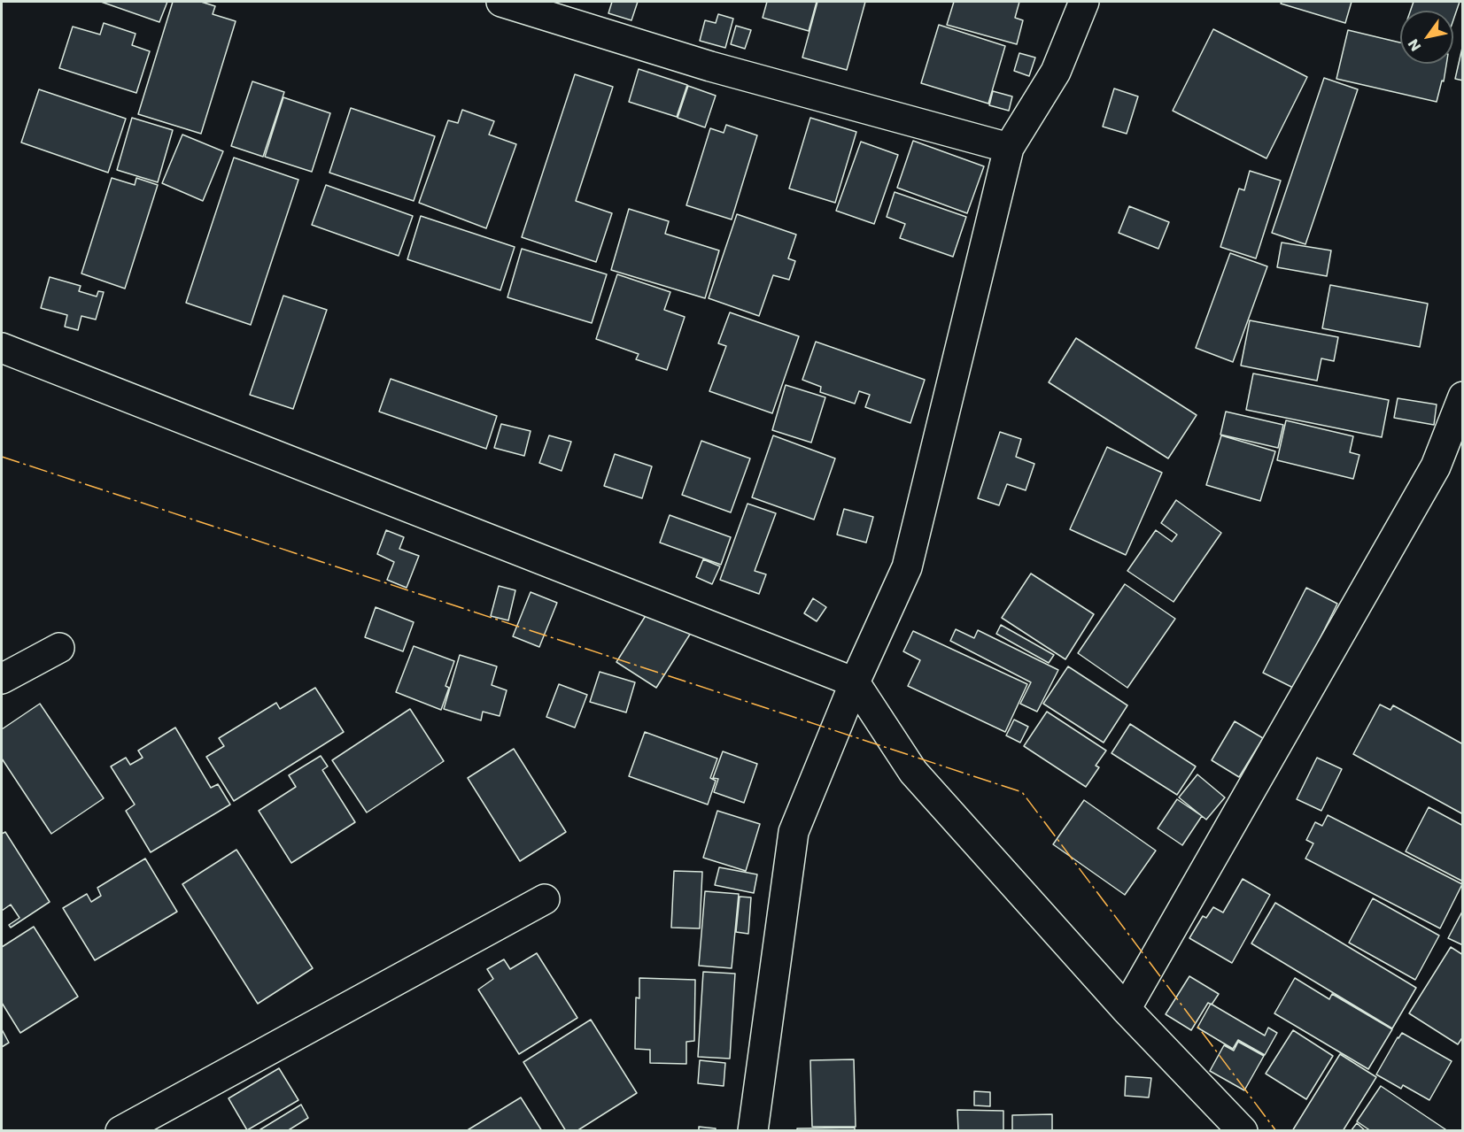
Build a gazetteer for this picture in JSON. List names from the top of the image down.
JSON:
{
  "north": "bottom left"
}
